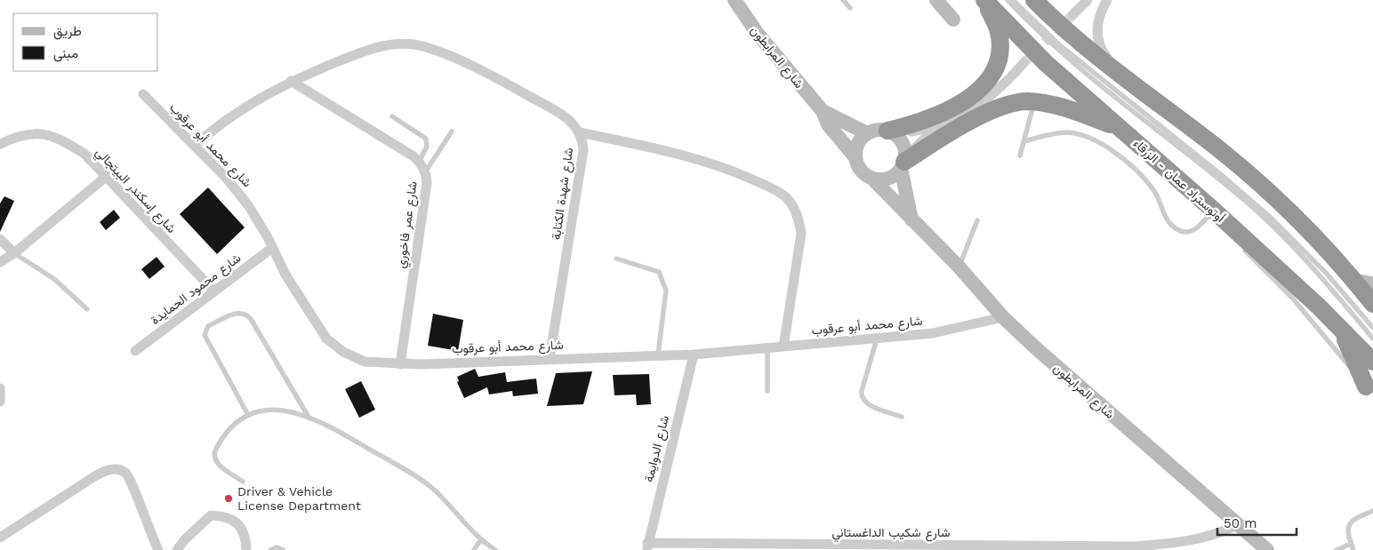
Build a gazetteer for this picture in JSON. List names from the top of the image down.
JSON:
{
  "streets": {
    "highway": ["أوتوستراد عمان - الزرقاء"],
    "street": [
      "شارع المرابطون",
      "شارع محمد أبو عرقوب",
      "شارع إسكندر البيتجالي",
      "شارع شهدة الكتابة",
      "شارع عمر فاخوري",
      "شارع محمود الحمايدة",
      "شارع الدوايمة",
      "شارع شكيب الداغستاني"
    ]
  },
  "crossings": [
    ["شارع المرابطون", "شارع محمد أبو عرقوب"],
    ["شارع المرابطون", "شارع شكيب الداغستاني"],
    ["شارع محمد أبو عرقوب", "شارع شهدة الكتابة"],
    ["شارع محمد أبو عرقوب", "شارع عمر فاخوري"],
    ["شارع محمد أبو عرقوب", "شارع محمود الحمايدة"],
    ["شارع محمد أبو عرقوب", "شارع الدوايمة"],
    ["شارع إسكندر البيتجالي", "شارع محمود الحمايدة"],
    ["شارع شهدة الكتابة", "شارع عمر فاخوري"],
    ["شارع الدوايمة", "شارع شكيب الداغستاني"]
  ],
  "places": ["Driver & Vehicle License Department"],
  "legend": ["طريق", "مبنى"],
  "scale_bar": "50 m"
}
